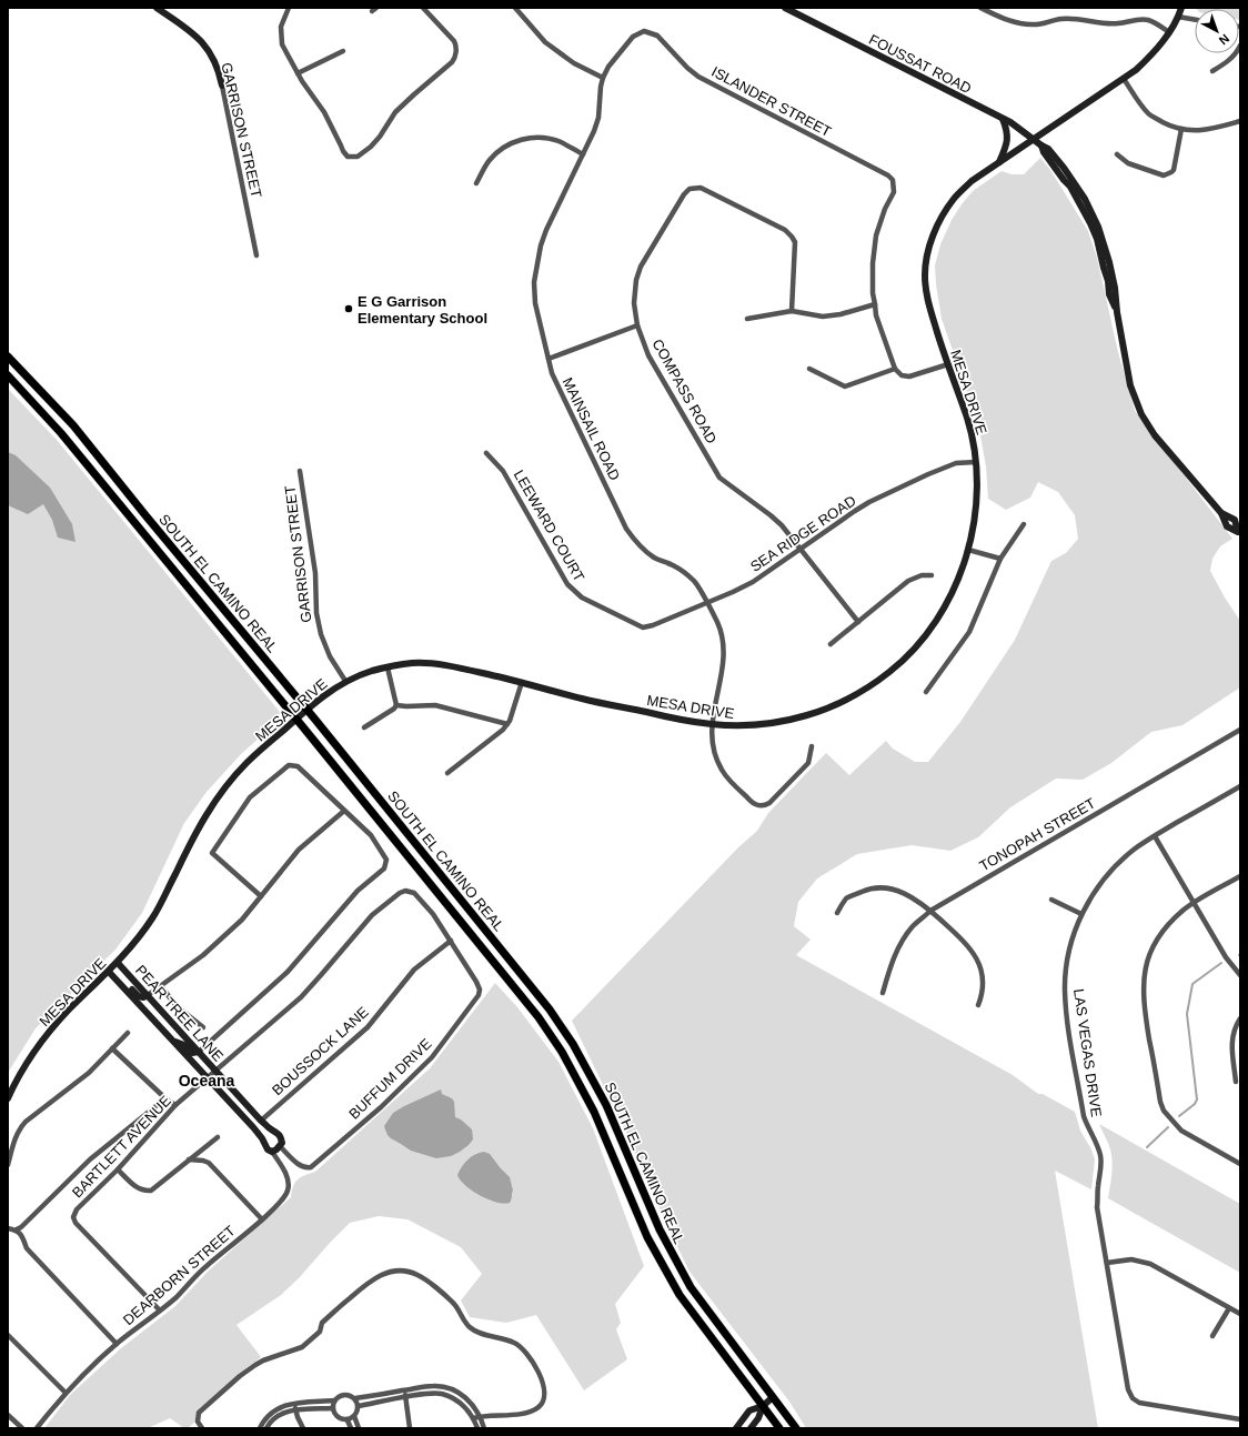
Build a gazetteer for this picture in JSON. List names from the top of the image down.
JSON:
{
  "streets": {
    "main road": [
      "FOUSSAT ROAD",
      "GARRISON STREET",
      "MESA DRIVE",
      "SOUTH EL CAMINO REAL",
      "PEAR TREE LANE"
    ],
    "street": [
      "ISLANDER STREET",
      "COMPASS ROAD",
      "MAINSAIL ROAD",
      "LEEWARD COURT",
      "SEA RIDGE ROAD",
      "TONOPAH STREET",
      "BOUSSOCK LANE",
      "LAS VEGAS DRIVE",
      "BUFFUM DRIVE",
      "BARTLETT AVENUE",
      "DEARBORN STREET"
    ]
  },
  "crossings": [
    ["FOUSSAT ROAD", "MESA DRIVE"],
    ["ISLANDER STREET", "MAINSAIL ROAD"],
    ["GARRISON STREET", "MESA DRIVE"],
    ["COMPASS ROAD", "SEA RIDGE ROAD"],
    ["MESA DRIVE", "MAINSAIL ROAD"],
    ["MESA DRIVE", "SEA RIDGE ROAD"],
    ["MESA DRIVE", "SOUTH EL CAMINO REAL"],
    ["MESA DRIVE", "PEAR TREE LANE"],
    ["MAINSAIL ROAD", "SEA RIDGE ROAD"],
    ["LEEWARD COURT", "SEA RIDGE ROAD"],
    ["PEAR TREE LANE", "BOUSSOCK LANE"],
    ["PEAR TREE LANE", "BUFFUM DRIVE"],
    ["PEAR TREE LANE", "BARTLETT AVENUE"],
    ["PEAR TREE LANE", "DEARBORN STREET"],
    ["BOUSSOCK LANE", "BUFFUM DRIVE"],
    ["BOUSSOCK LANE", "BARTLETT AVENUE"],
    ["BUFFUM DRIVE", "BARTLETT AVENUE"],
    ["BARTLETT AVENUE", "DEARBORN STREET"]
  ],
  "districts": ["Oceana"],
  "places": ["E G Garrison Elementary School"],
  "north": "bottom right"
}
